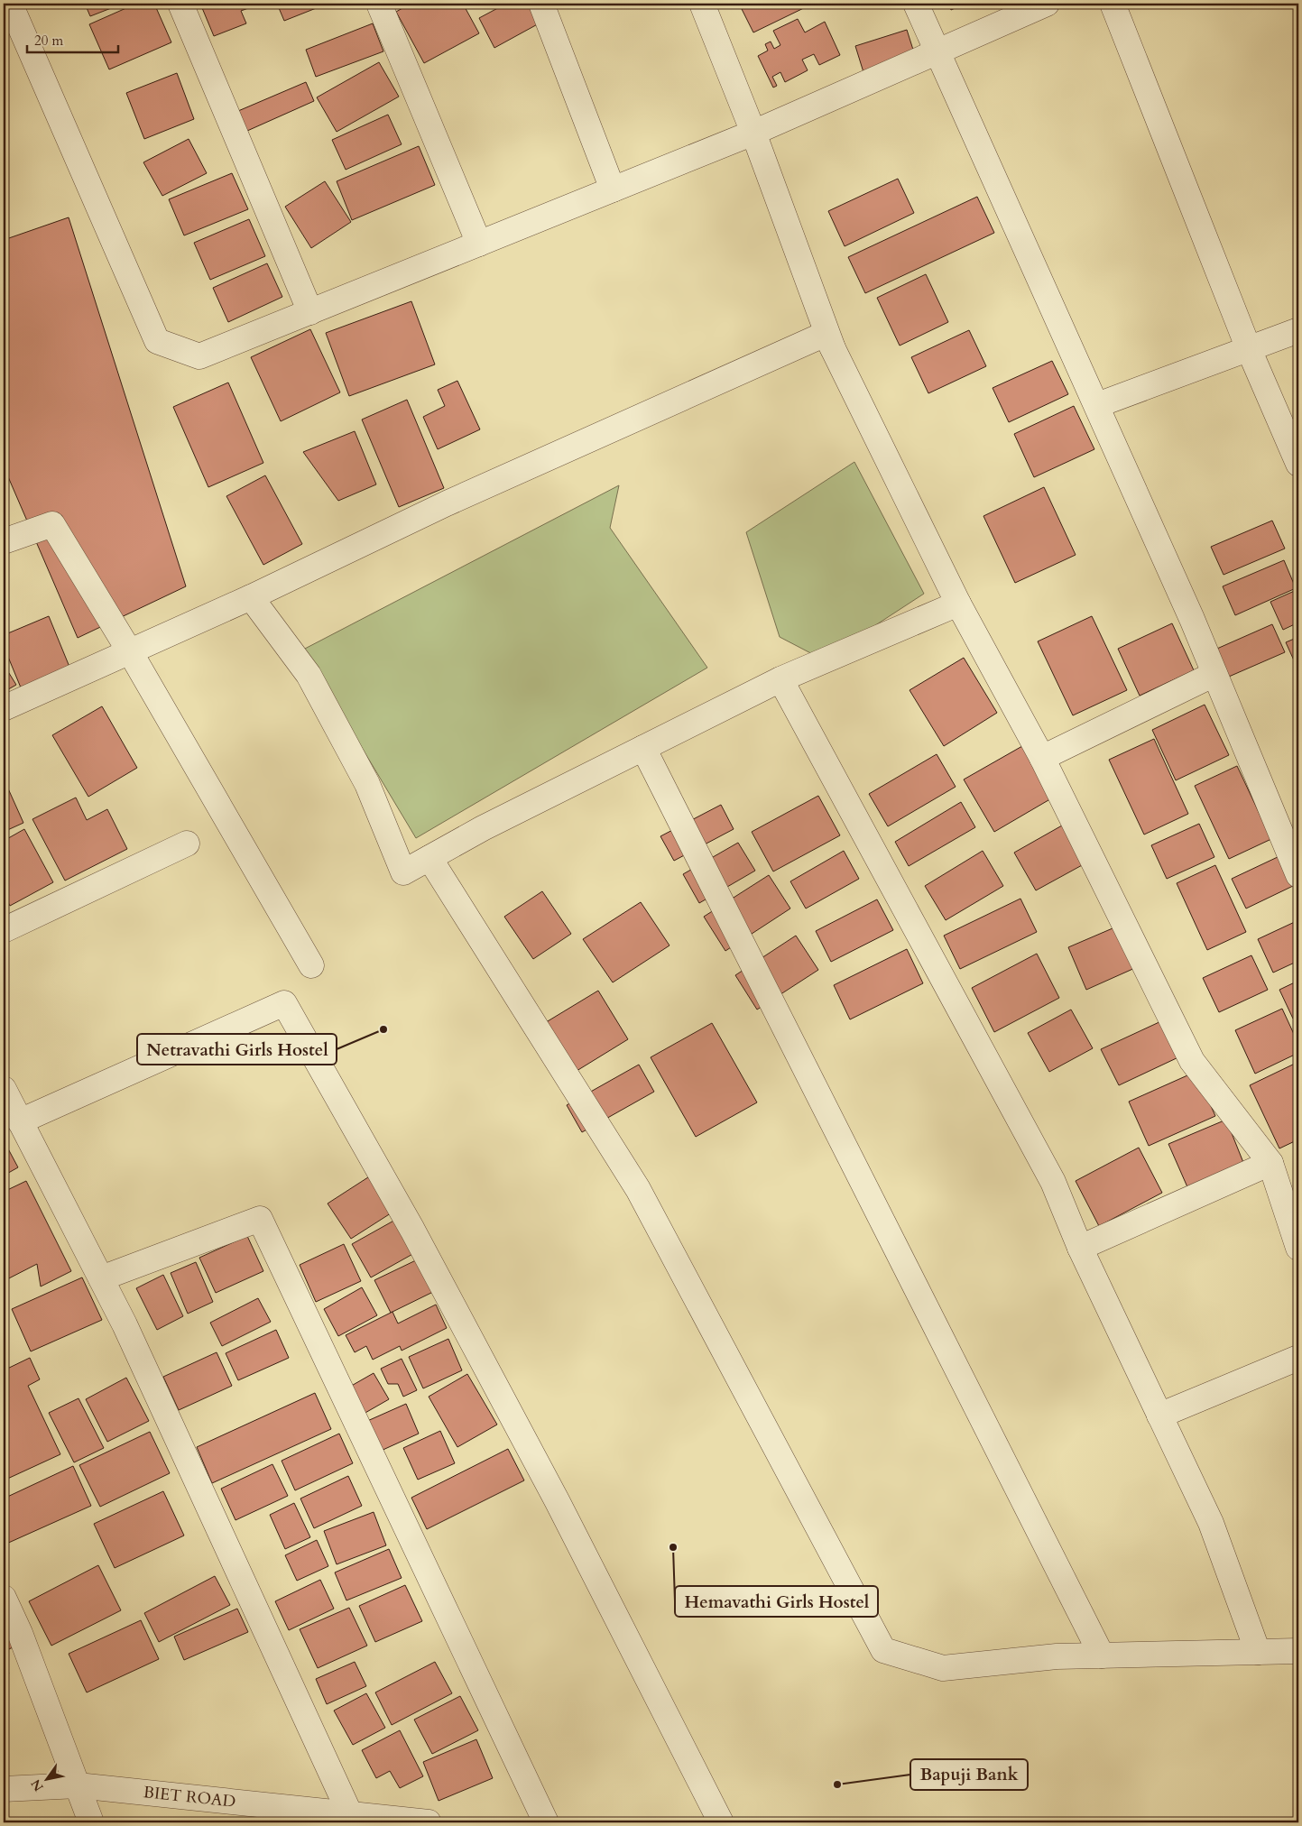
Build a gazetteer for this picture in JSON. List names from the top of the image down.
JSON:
{
  "streets": {
    "street": ["BIET ROAD"]
  },
  "places": ["Netravathi Girls Hostel", "Hemavathi Girls Hostel", "Bapuji Bank"],
  "scale_bar": "20 m",
  "north": "bottom left"
}
